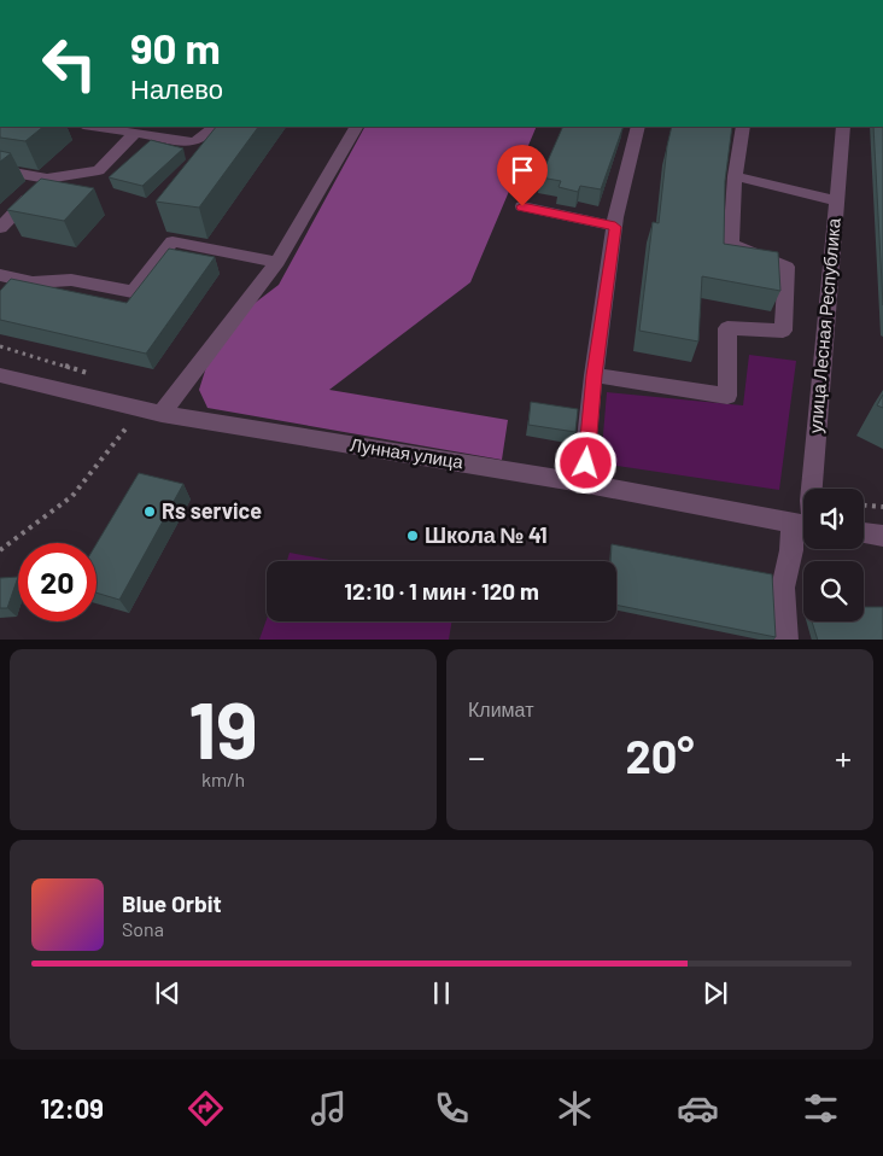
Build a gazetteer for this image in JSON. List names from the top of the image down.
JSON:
{
  "streets": {
    "street": ["улица Лесная Республика", "Лунная улица"]
  },
  "places": ["Rs service", "Школа № 41"],
  "page": {
    "turn": ["90 m", "Налево"],
    "limit": "20",
    "trip": "12:10 · 1 мин · 120 m",
    "tile": [
      ["19", "km/h"],
      "Климат"
    ],
    "heat": ["−", "20°", "+"],
    "song": ["Blue Orbit", "Sona"],
    "tabs": "12:09"
  }
}
